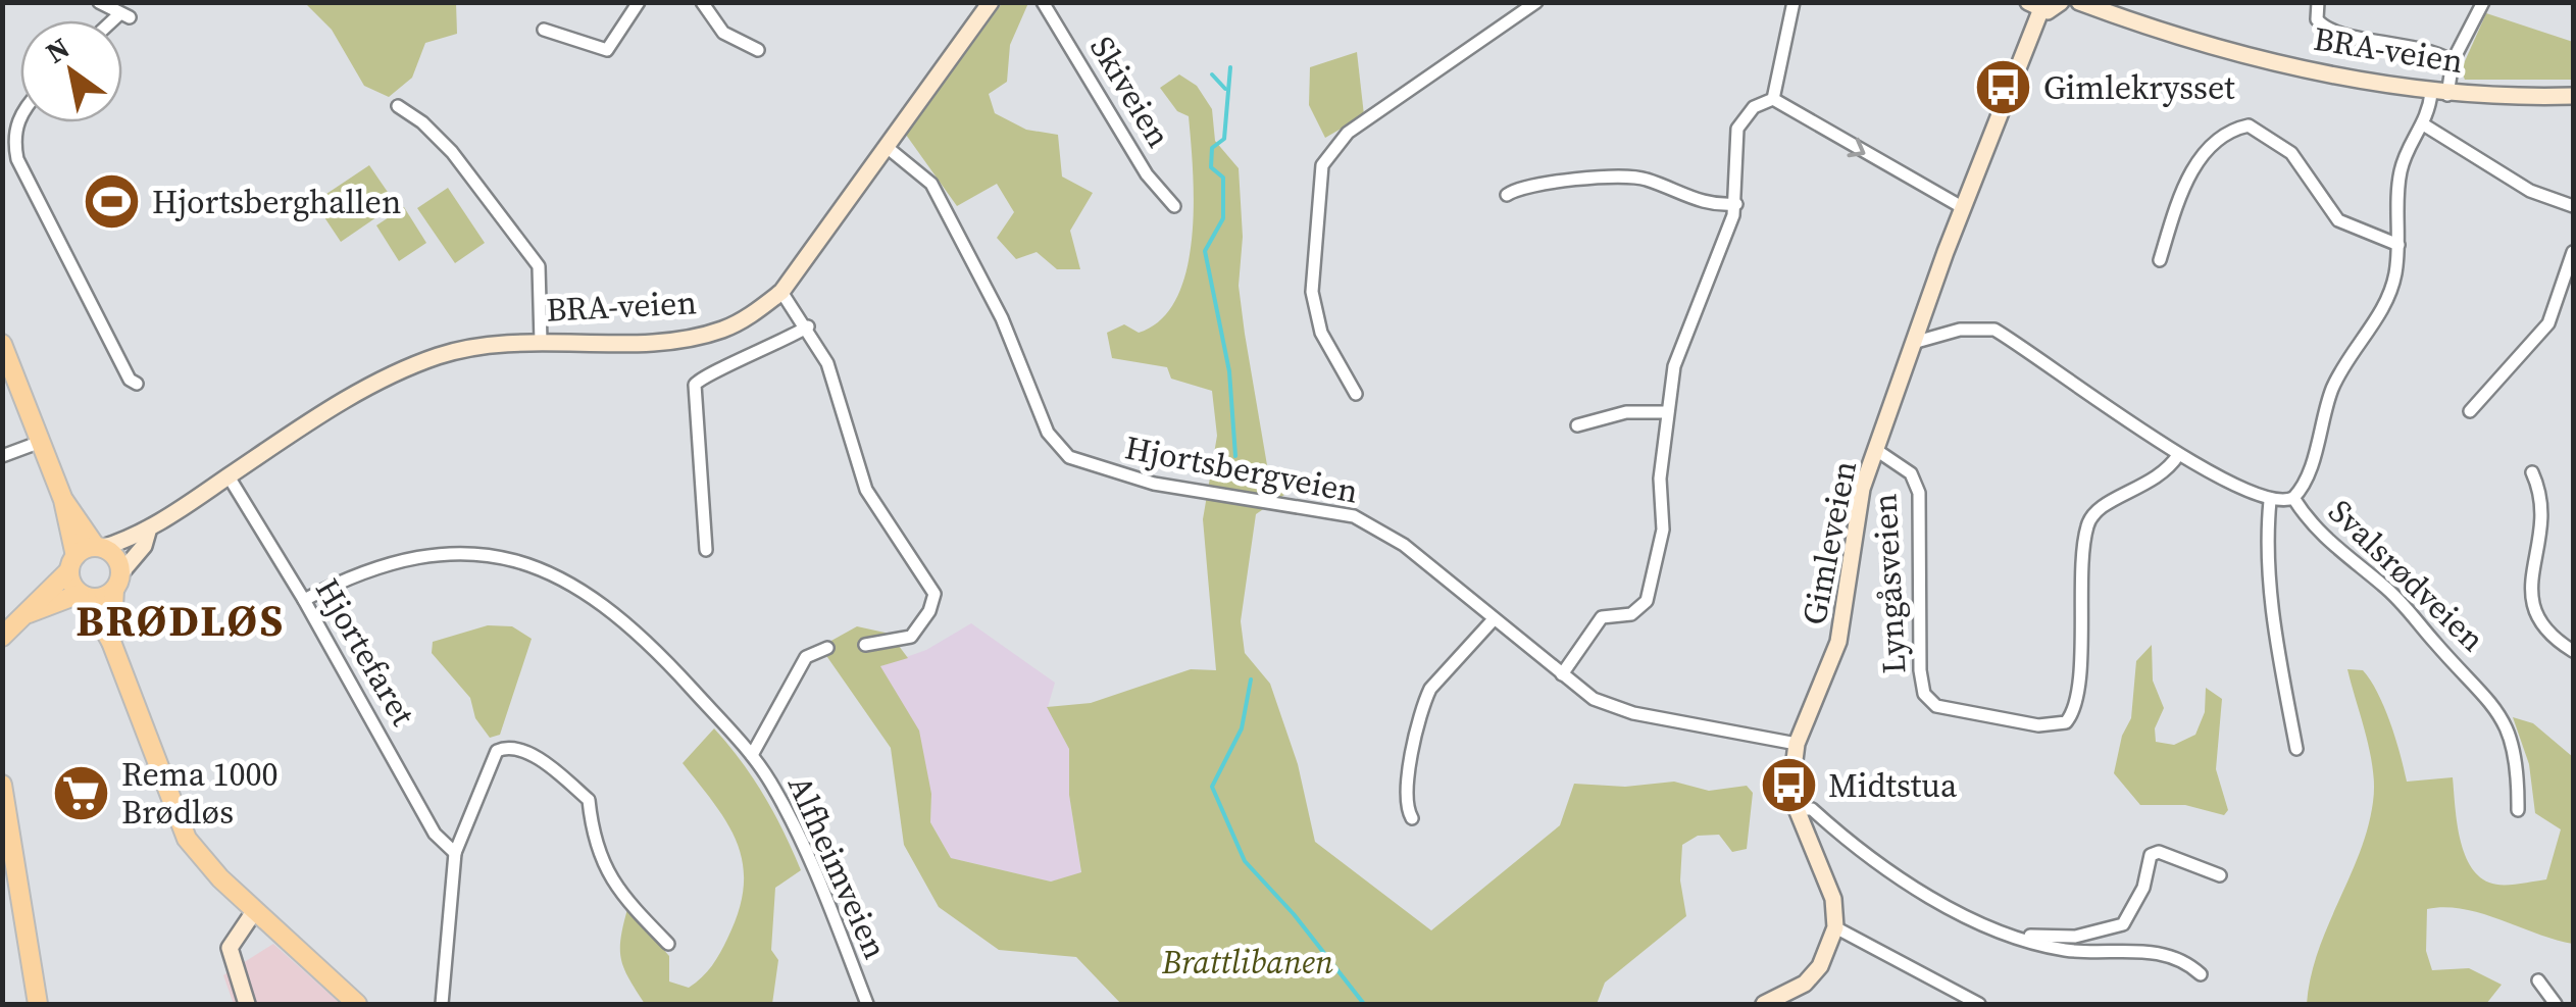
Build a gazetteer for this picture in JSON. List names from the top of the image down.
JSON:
{
  "streets": {
    "main road": ["BRA-veien", "Gimleveien"],
    "street": [
      "Skiveien",
      "Hjortsbergveien",
      "Svalsrødveien",
      "Lyngåsveien",
      "Hjortefaret",
      "Alfheimveien"
    ]
  },
  "crossings": [
    ["BRA-veien", "Hjortsbergveien"],
    ["BRA-veien", "Hjortefaret"],
    ["Hjortsbergveien", "Gimleveien"],
    ["Gimleveien", "Lyngåsveien"],
    ["Hjortefaret", "Alfheimveien"]
  ],
  "districts": ["BRØDLØS"],
  "parks": ["Brattlibanen"],
  "places": {
    "bus stop": ["Gimlekrysset", "Midtstua"],
    "sports": ["Hjortsberghallen"],
    "supermarket": ["Rema 1000 Brødløs"]
  },
  "north": "top left"
}
